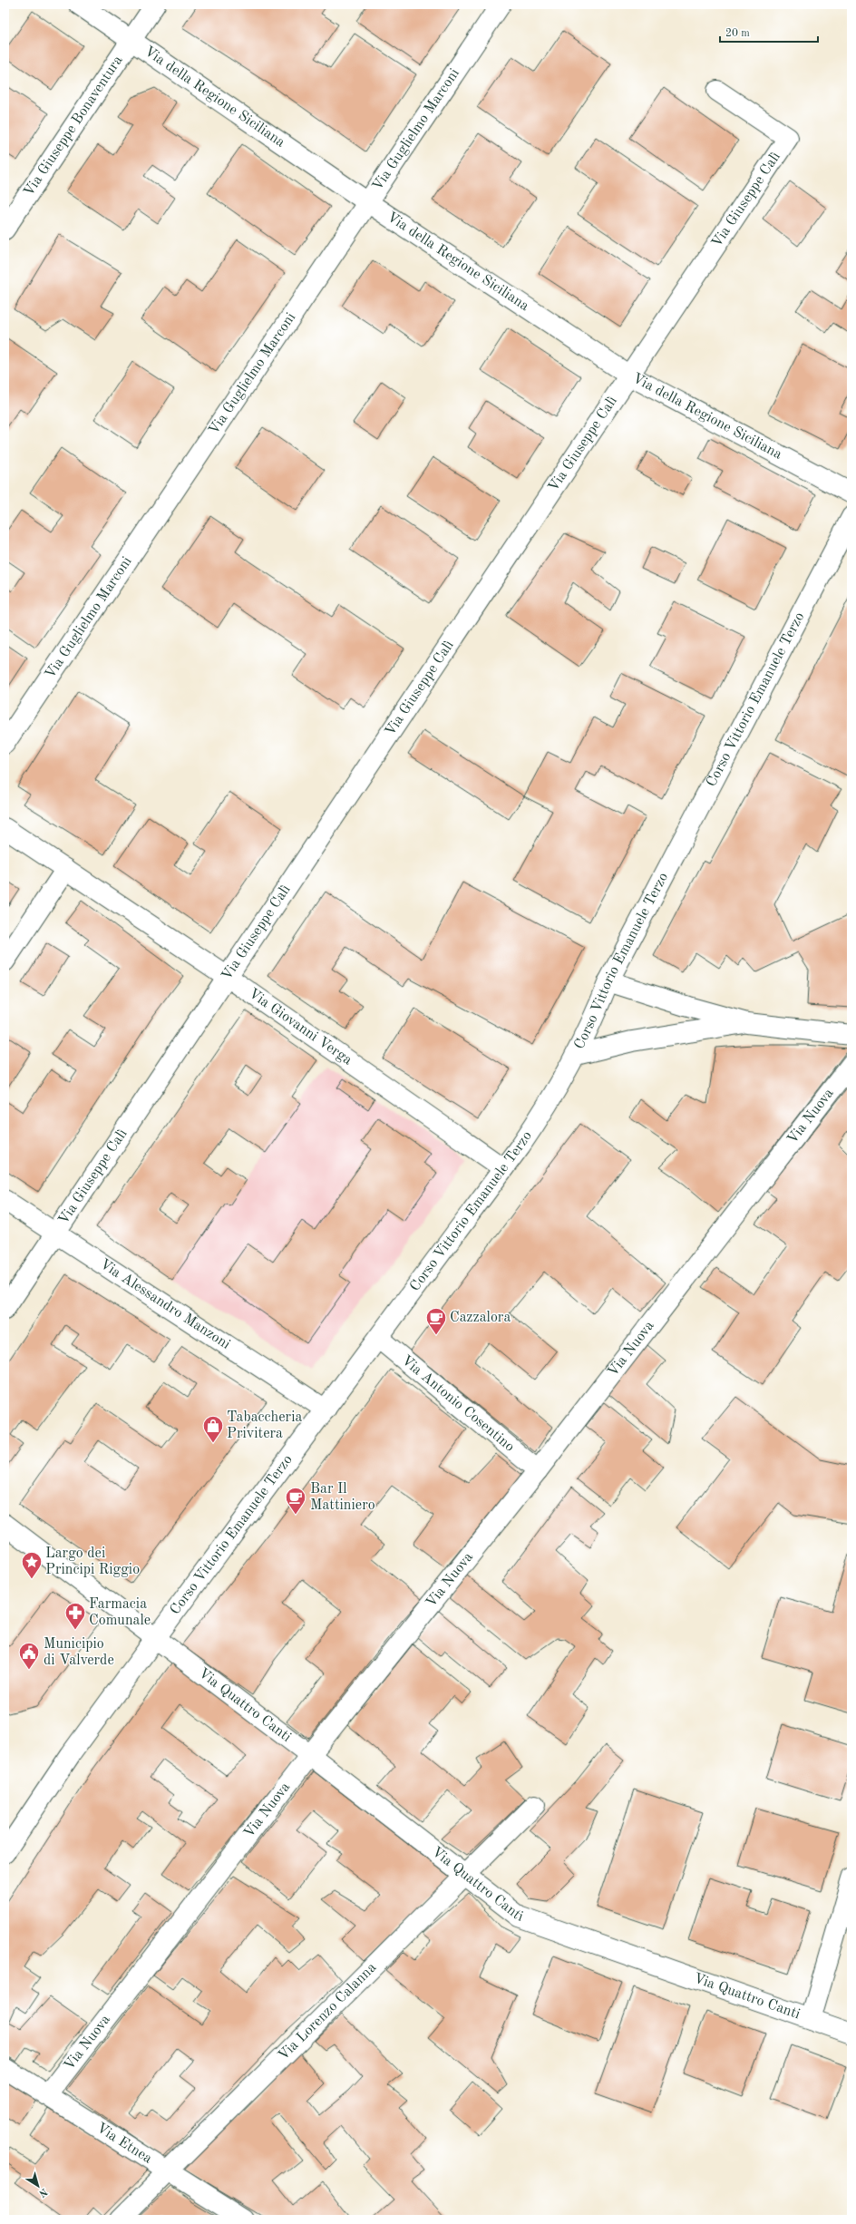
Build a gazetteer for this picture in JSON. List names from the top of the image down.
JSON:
{
  "streets": {
    "street": [
      "Via della Regione Siciliana",
      "Via Giuseppe Bonaventura",
      "Via Guglielmo Marconi",
      "Via Giuseppe Calì",
      "Corso Vittorio Emanuele Terzo",
      "Via Giovanni Verga",
      "Via Nuova",
      "Via Alessandro Manzoni",
      "Via Antonio Cosentino",
      "Via Quattro Canti",
      "Via Lorenzo Calanna",
      "Via Etnea"
    ]
  },
  "crossings": [
    ["Via della Regione Siciliana", "Via Giuseppe Bonaventura"],
    ["Via della Regione Siciliana", "Via Guglielmo Marconi"],
    ["Via della Regione Siciliana", "Via Giuseppe Calì"],
    ["Via Giuseppe Calì", "Via Giovanni Verga"],
    ["Via Giuseppe Calì", "Via Alessandro Manzoni"],
    ["Corso Vittorio Emanuele Terzo", "Via Giovanni Verga"],
    ["Corso Vittorio Emanuele Terzo", "Via Alessandro Manzoni"],
    ["Corso Vittorio Emanuele Terzo", "Via Antonio Cosentino"],
    ["Corso Vittorio Emanuele Terzo", "Via Quattro Canti"],
    ["Via Nuova", "Via Antonio Cosentino"],
    ["Via Nuova", "Via Quattro Canti"],
    ["Via Nuova", "Via Etnea"],
    ["Via Quattro Canti", "Via Lorenzo Calanna"],
    ["Via Lorenzo Calanna", "Via Etnea"]
  ],
  "places": {
    "cafe": ["Cazzalora", "Bar Il Mattiniero"],
    "shop": ["Tabaccheria Privitera"],
    "place": ["Largo dei Principi Riggio"],
    "pharmacy": ["Farmacia Comunale"],
    "public building": ["Municipio di Valverde"]
  },
  "scale_bar": "20 m",
  "north": "bottom right"
}
